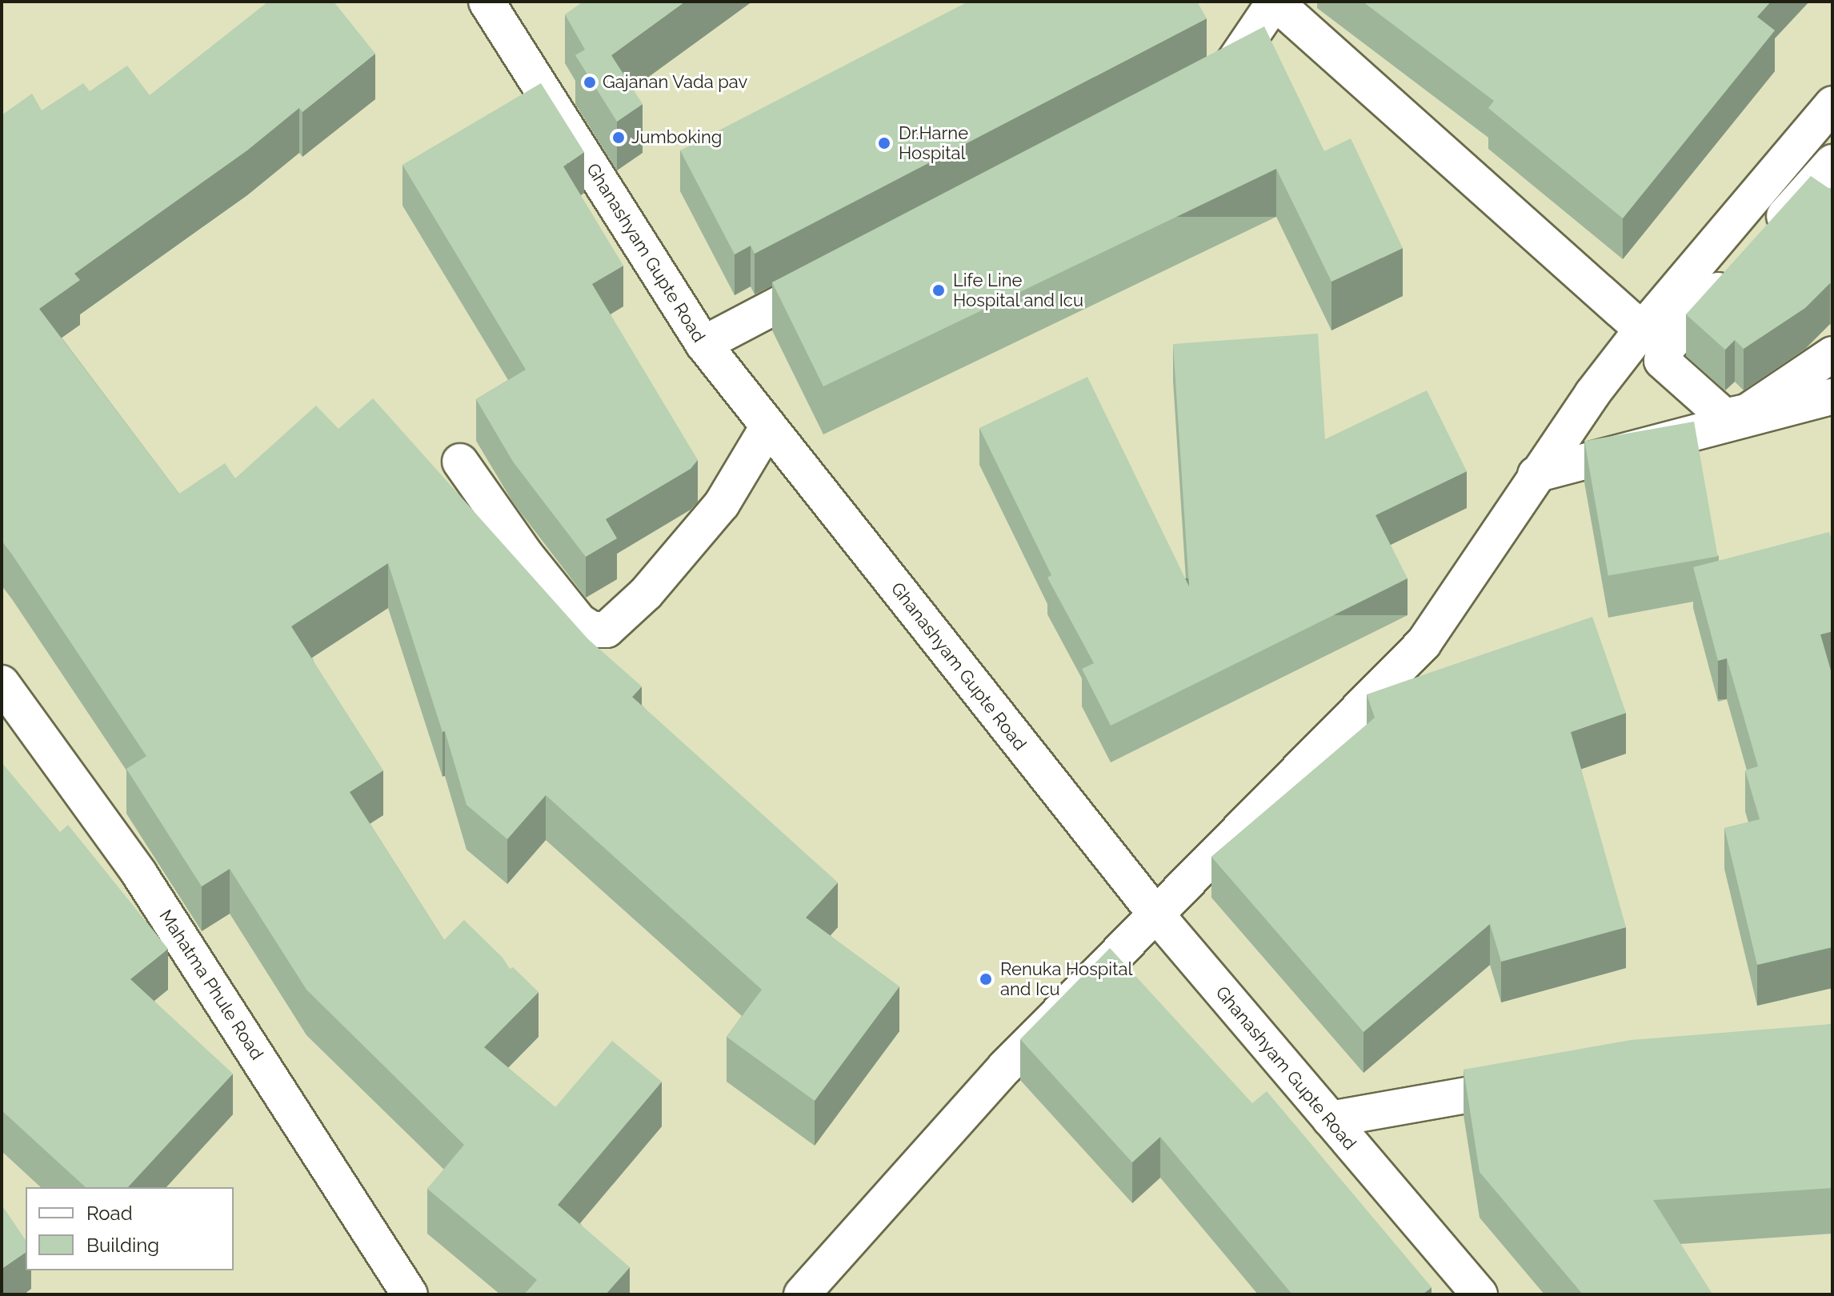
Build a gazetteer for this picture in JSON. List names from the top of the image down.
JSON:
{
  "streets": {
    "street": ["Ghanashyam Gupte Road", "Mahatma Phule Road"]
  },
  "places": [
    "Gajanan Vada pav",
    "Jumboking",
    "Dr.Harne Hospital",
    "Life Line Hospital and Icu",
    "Renuka Hospital and Icu"
  ],
  "legend": ["Road", "Building"]
}
